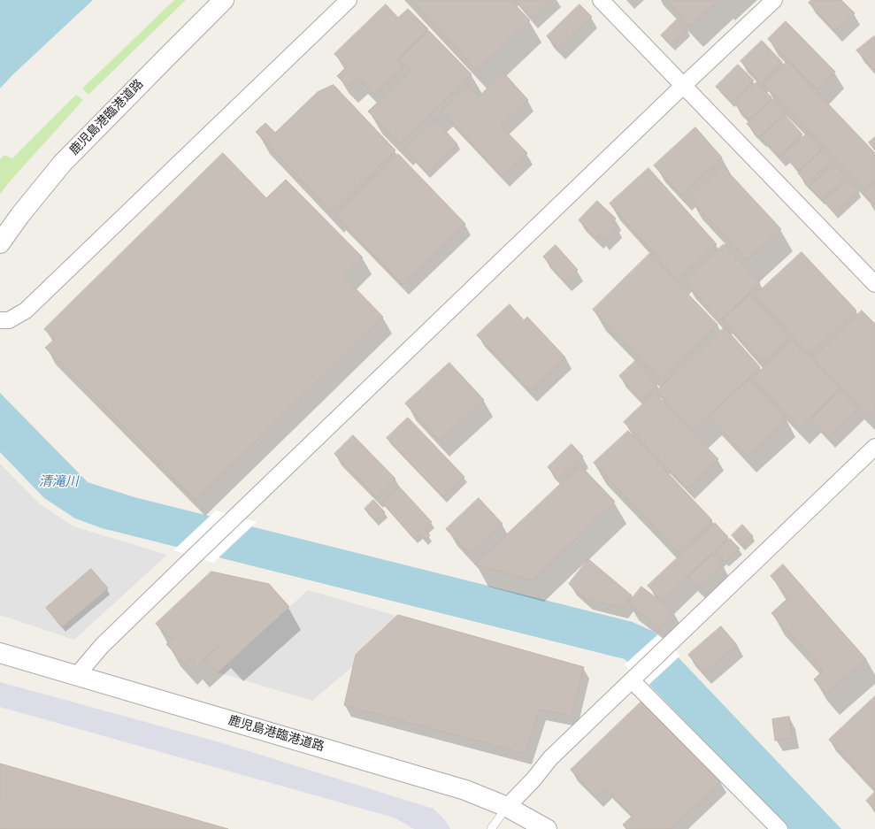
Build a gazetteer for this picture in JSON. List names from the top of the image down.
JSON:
{
  "streets": {
    "street": ["鹿児島港臨港道路"]
  },
  "water": ["清滝川"]
}
